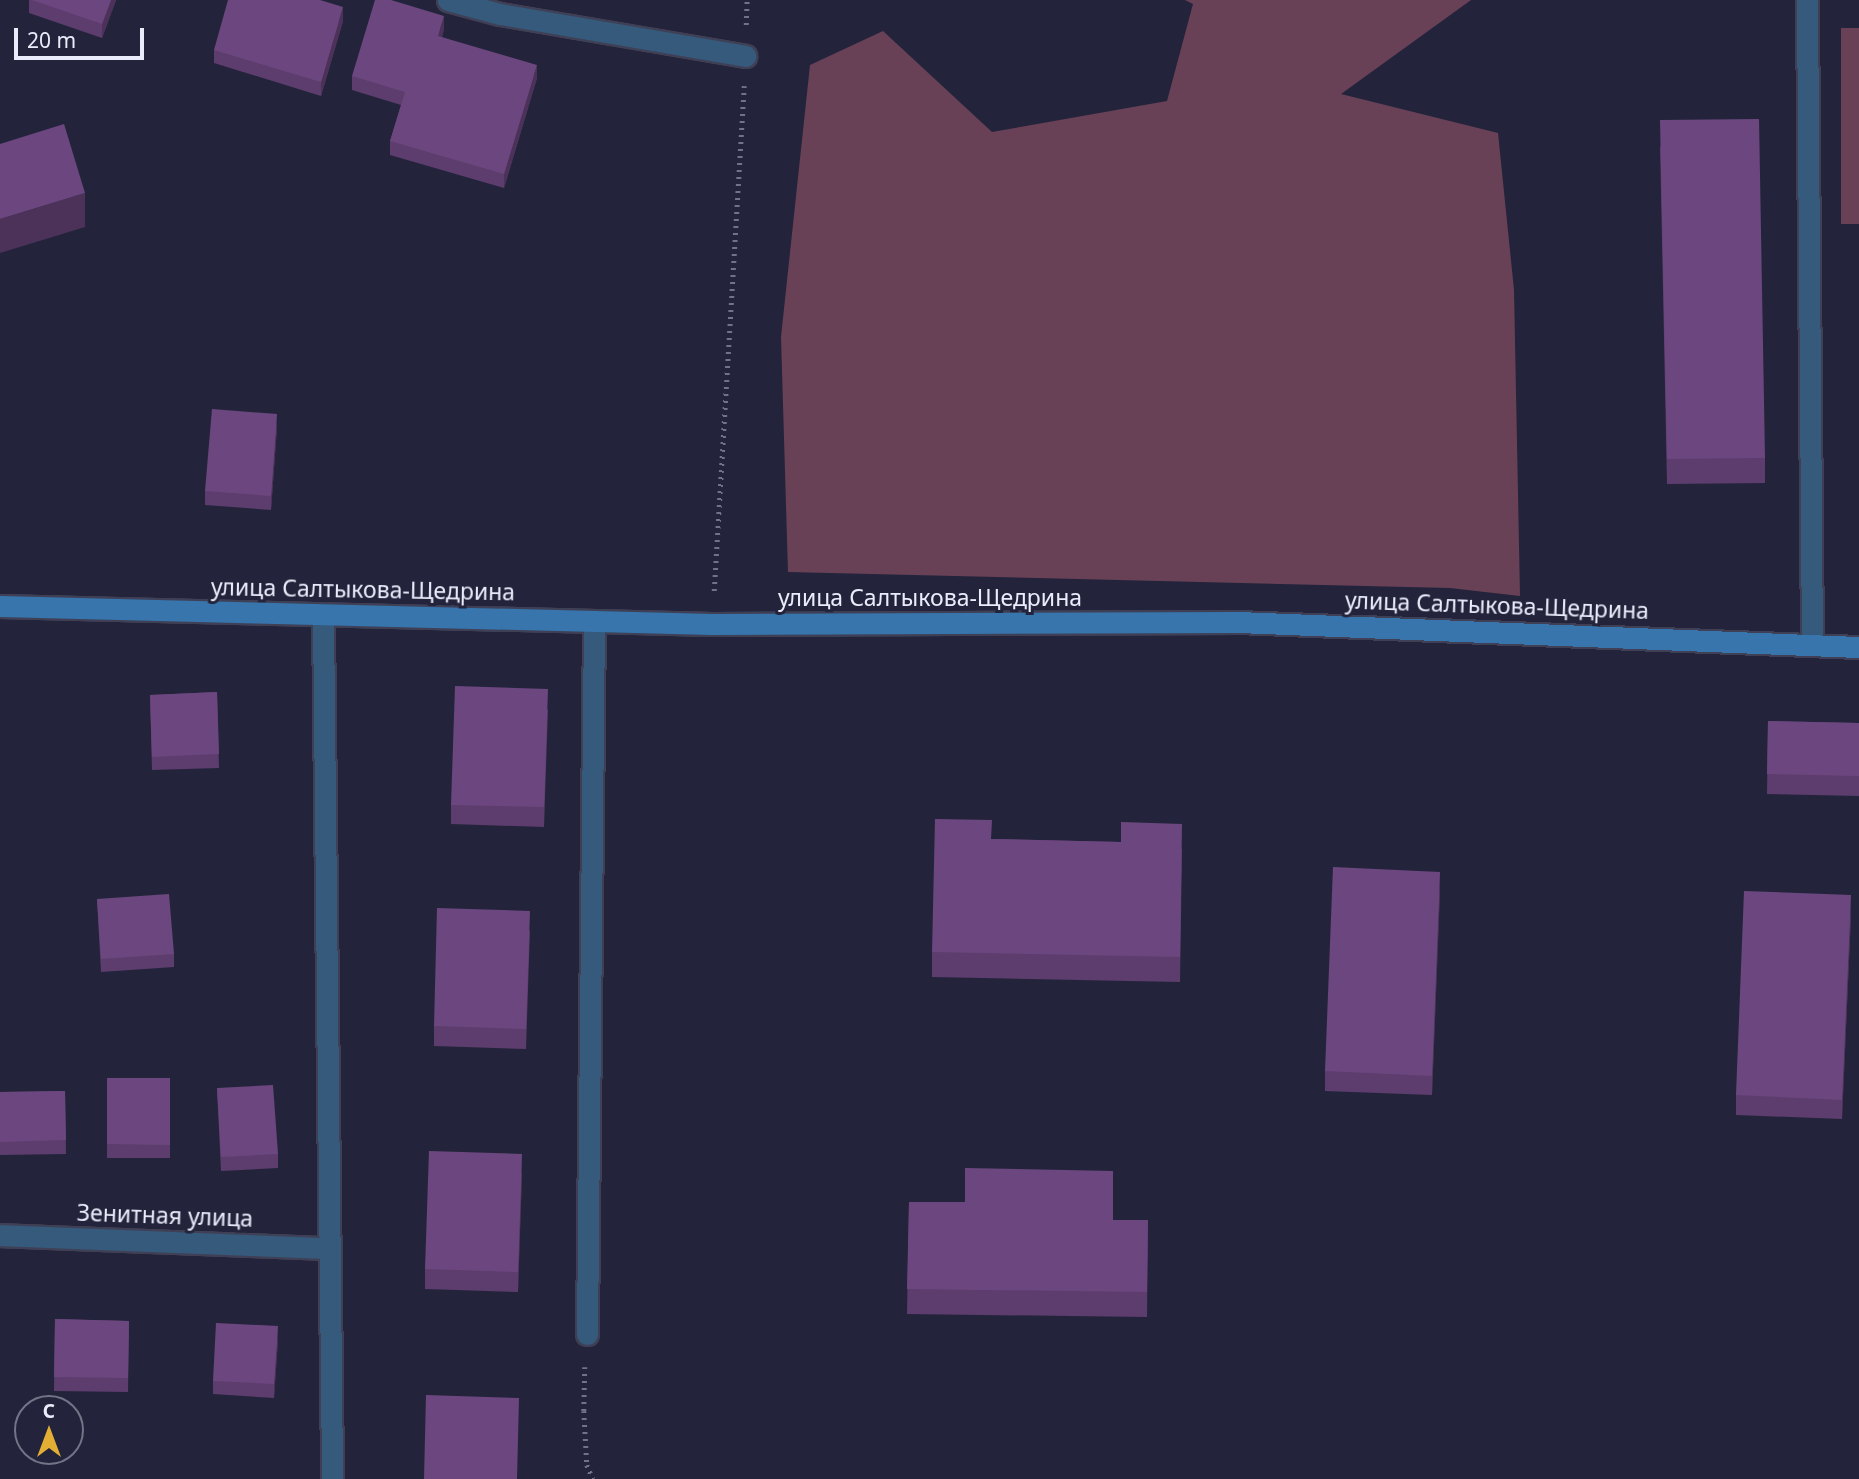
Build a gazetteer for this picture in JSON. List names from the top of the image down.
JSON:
{
  "streets": {
    "street": ["улица Салтыкова-Щедрина", "Зенитная улица"]
  },
  "scale_bar": "20 m",
  "north": "top"
}
